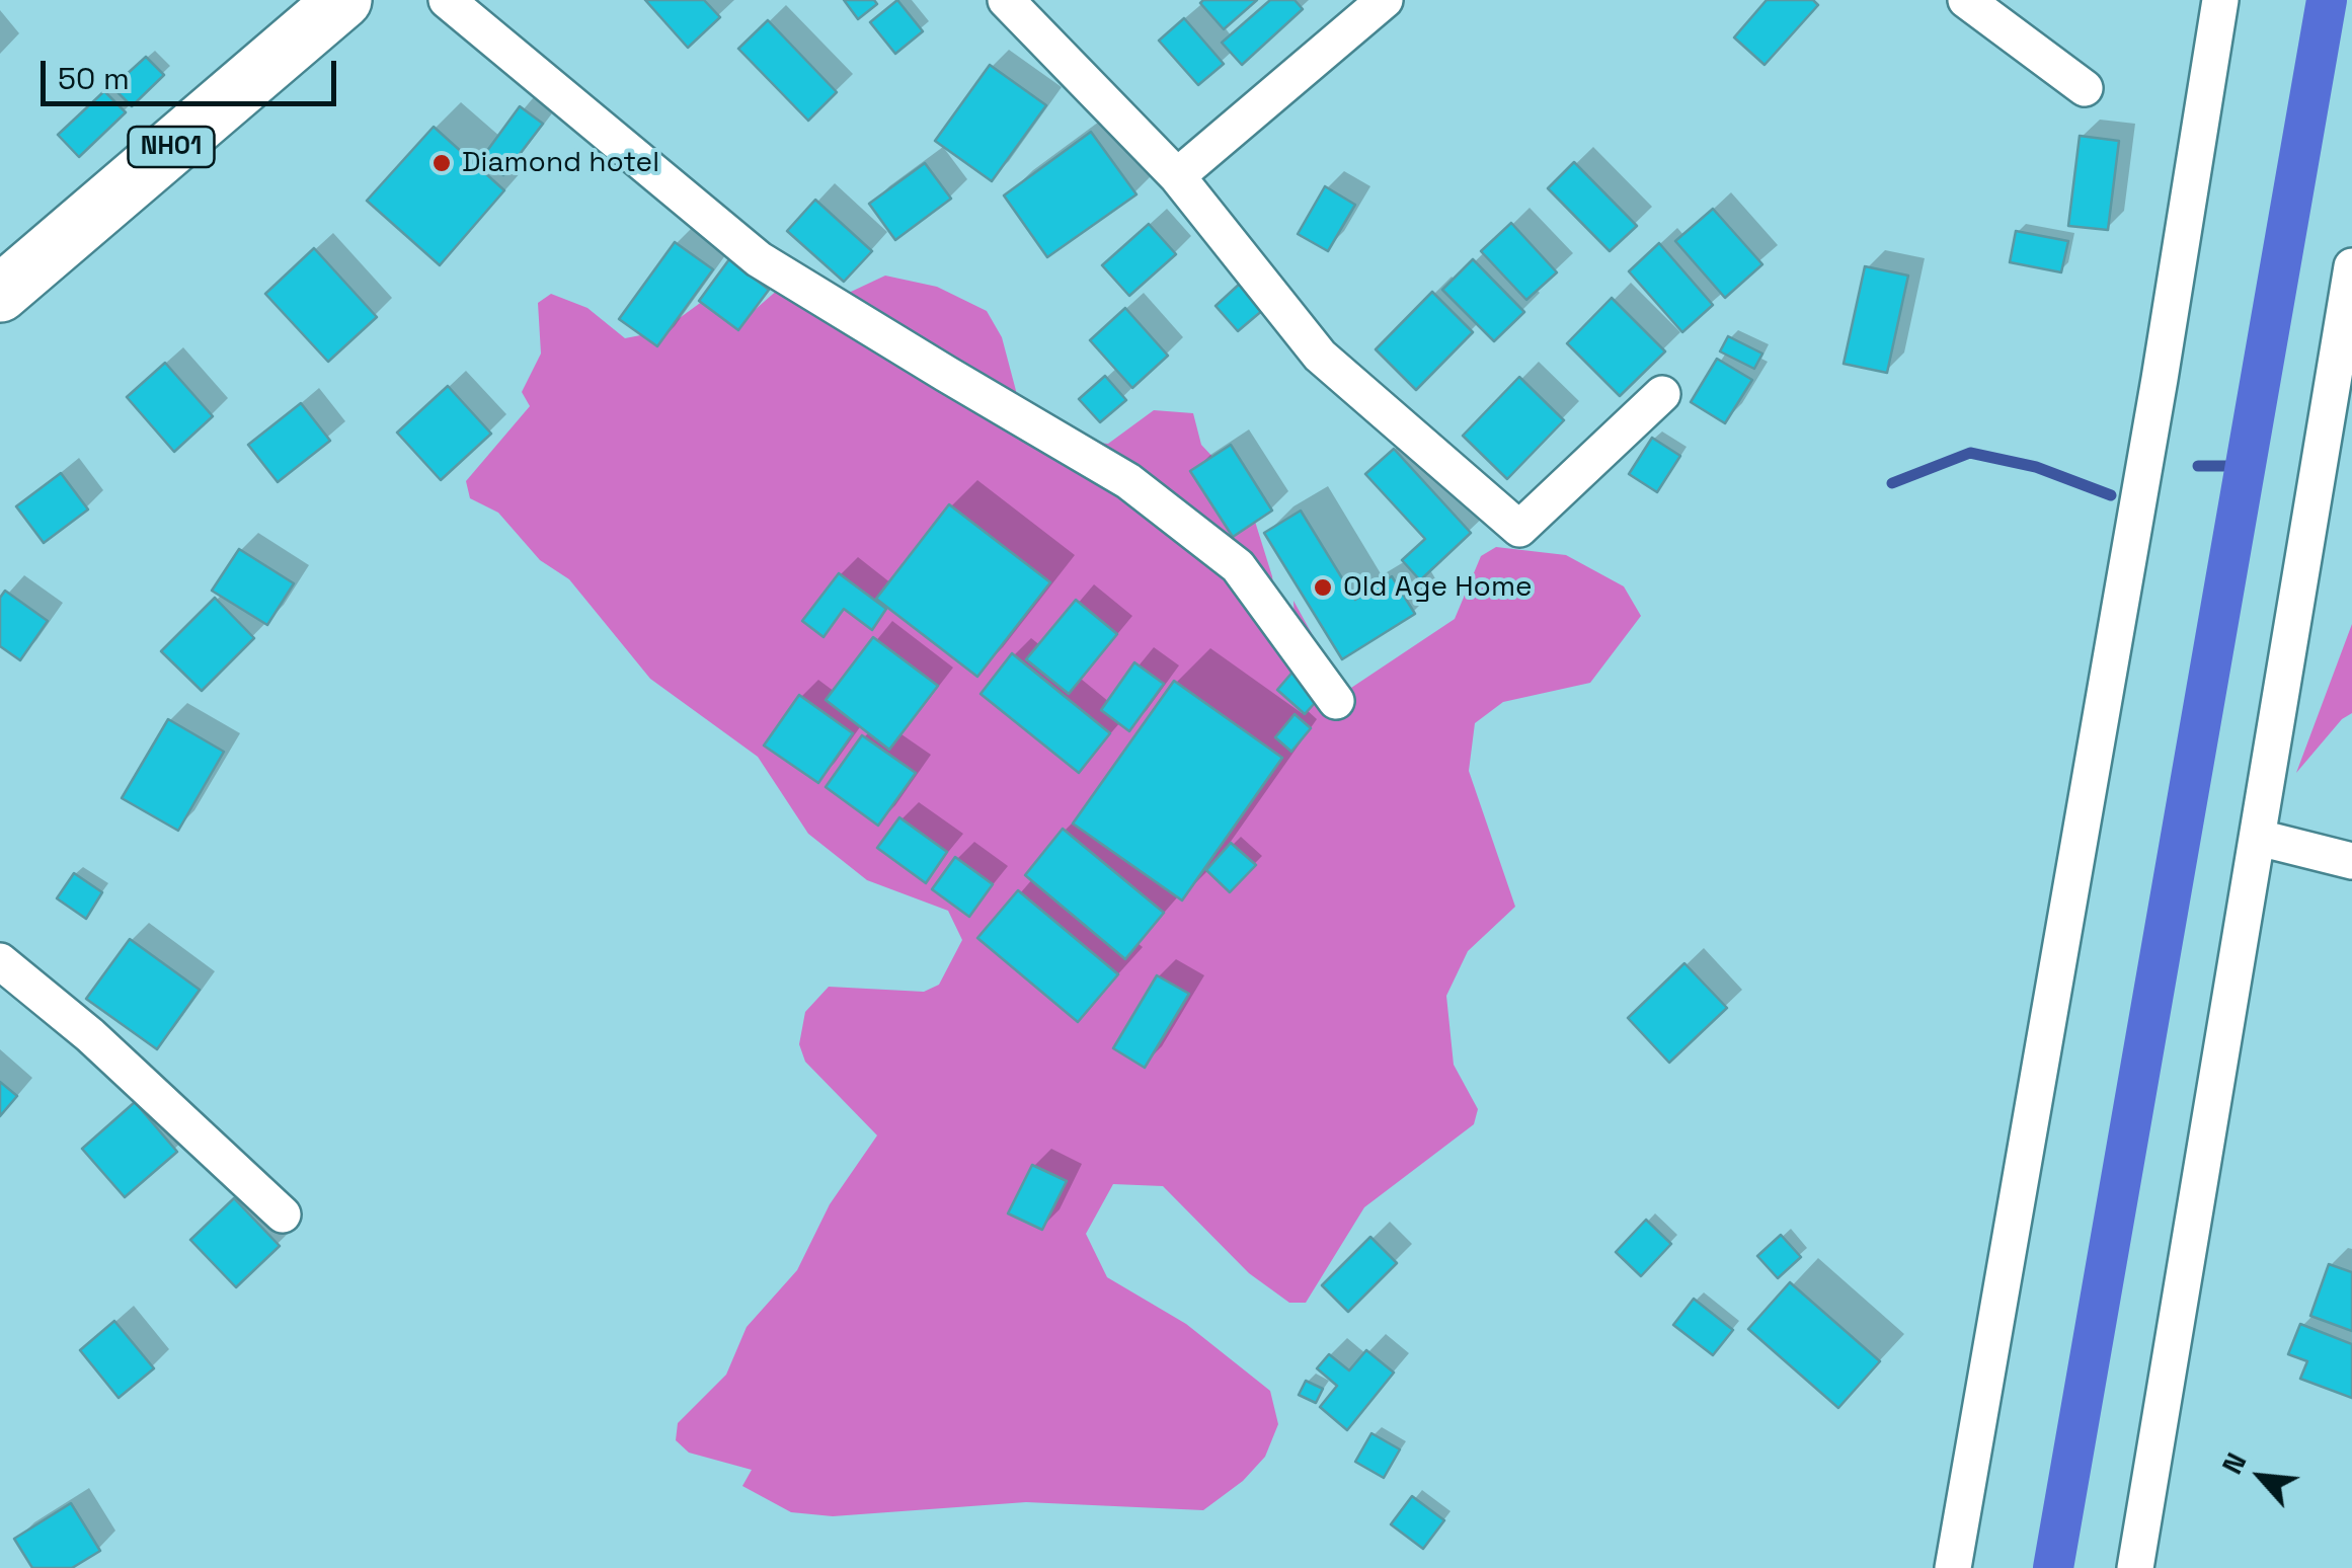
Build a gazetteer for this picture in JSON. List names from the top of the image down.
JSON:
{
  "streets": {
    "highway": ["NH01"]
  },
  "places": ["Diamond hotel", "Old Age Home"],
  "scale_bar": "50 m",
  "north": "top left"
}
